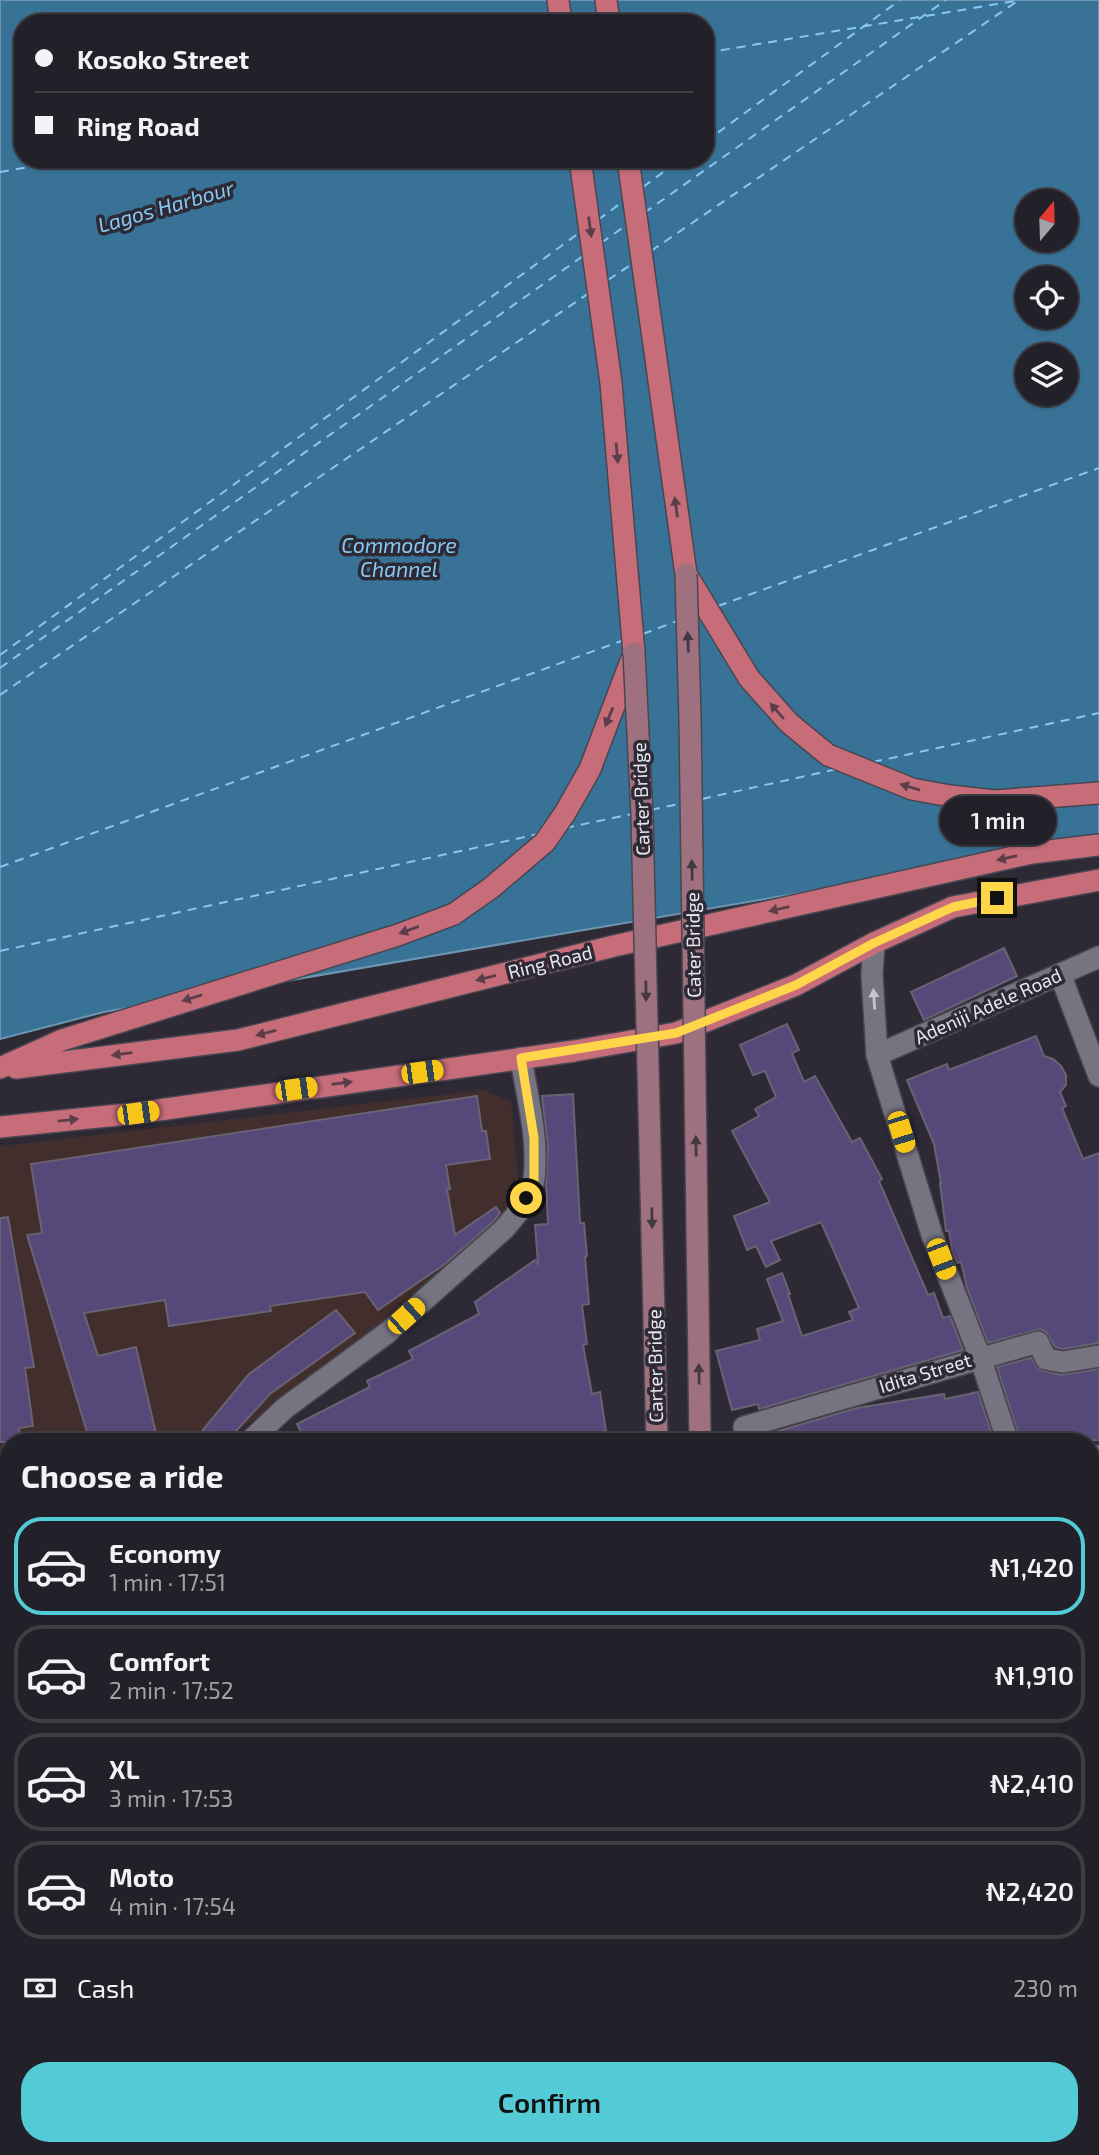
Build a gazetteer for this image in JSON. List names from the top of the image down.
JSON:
{
  "streets": {
    "main road": ["Carter Bridge", "Cater Bridge", "Ring Road"],
    "street": ["Adeniji Adele Road", "Idita Street"]
  },
  "one_way": ["Cater Bridge"],
  "water": ["Lagos Harbour", "Commodore Channel"],
  "north": "top",
  "page": {
    "banner": ["Kosoko Street", "Ring Road"],
    "bubble": "1 min",
    "heading": "Choose a ride",
    "list": [
      {
        "name": "Economy",
        "note": "1 min · 17:51",
        "value": "₦1,420"
      },
      {
        "name": "Comfort",
        "note": "2 min · 17:52",
        "value": "₦1,910"
      },
      {
        "name": "XL",
        "note": "3 min · 17:53",
        "value": "₦2,410"
      },
      {
        "name": "Moto",
        "note": "4 min · 17:54",
        "value": "₦2,420"
      }
    ],
    "pay": ["Cash", "230 m"],
    "buttons": "Confirm"
  }
}
